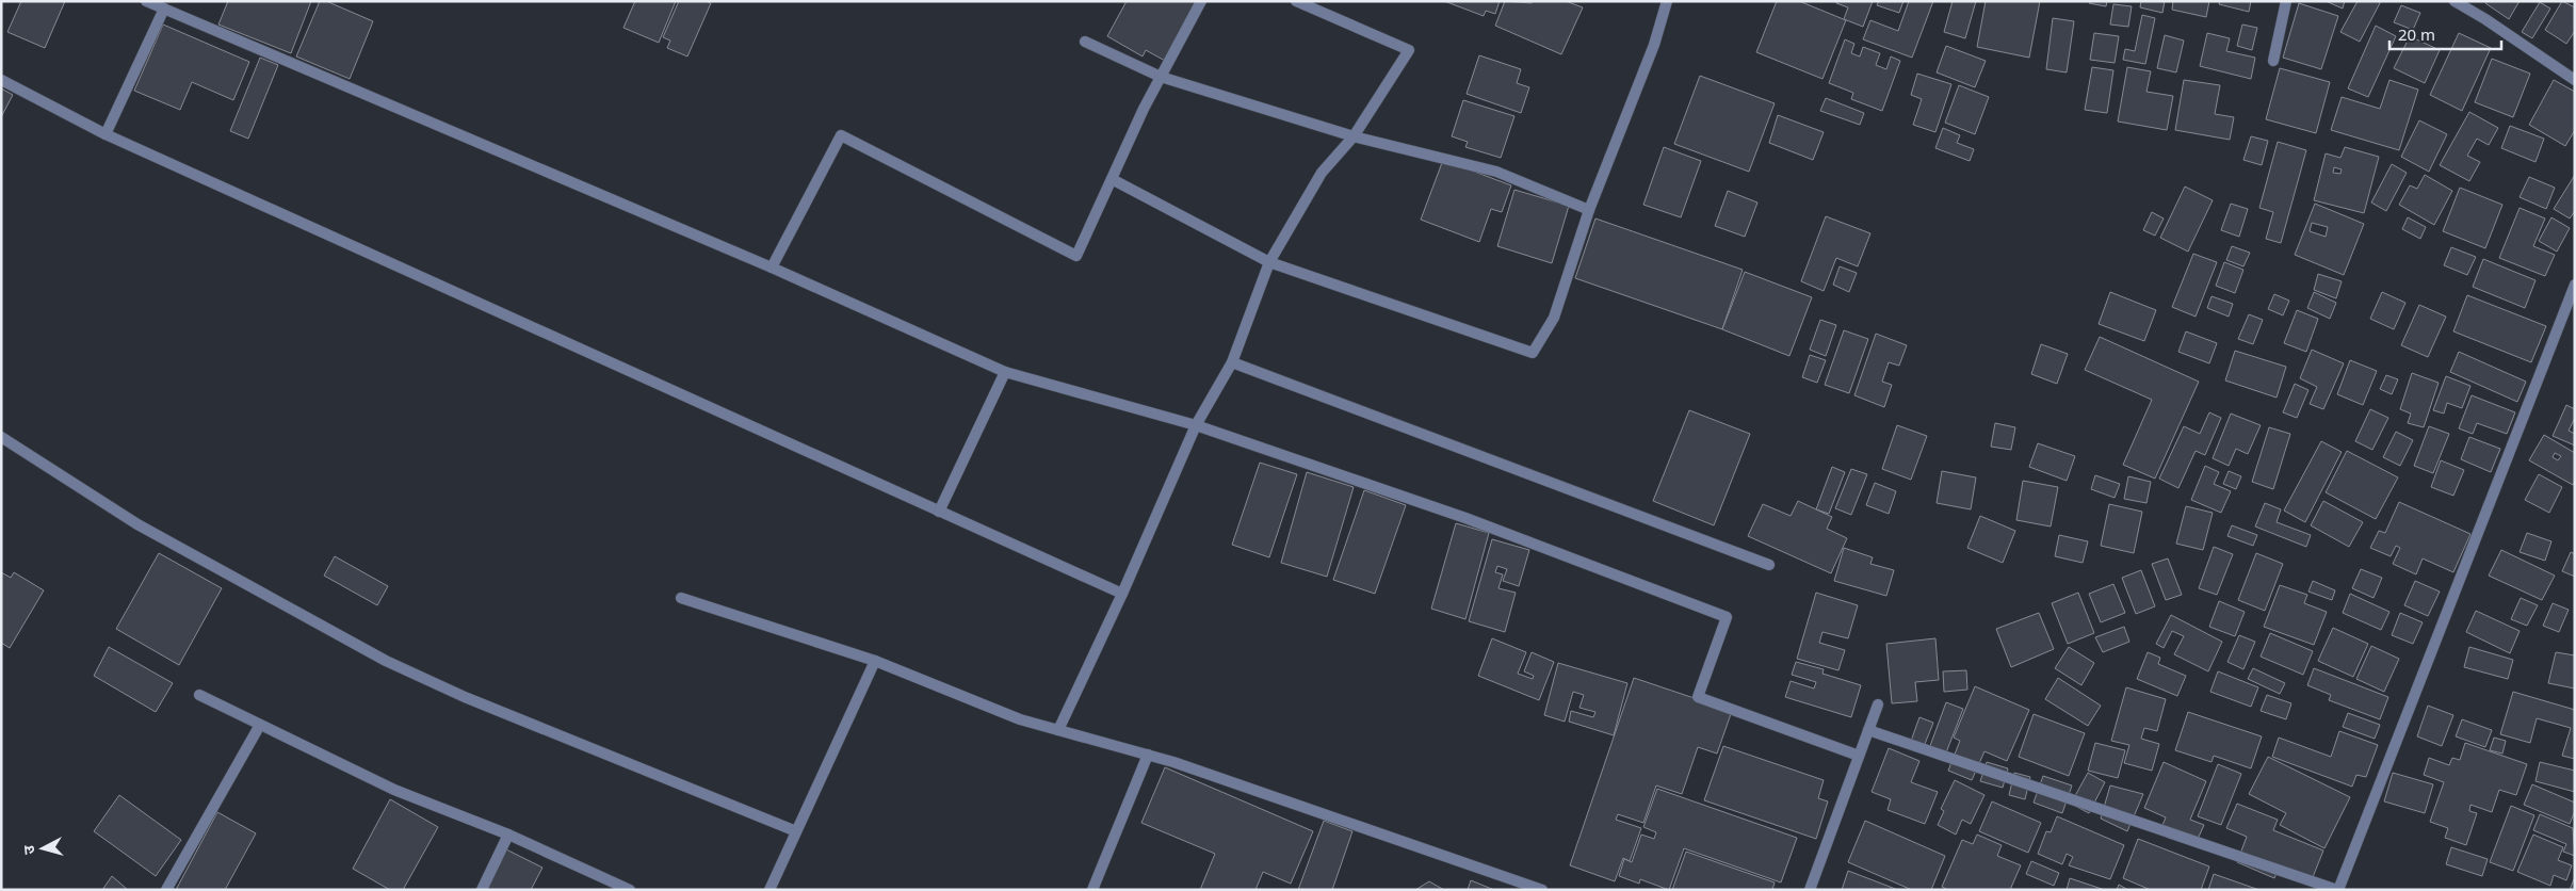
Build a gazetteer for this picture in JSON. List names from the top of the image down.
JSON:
{
  "scale_bar": "20 m",
  "north": "left"
}
